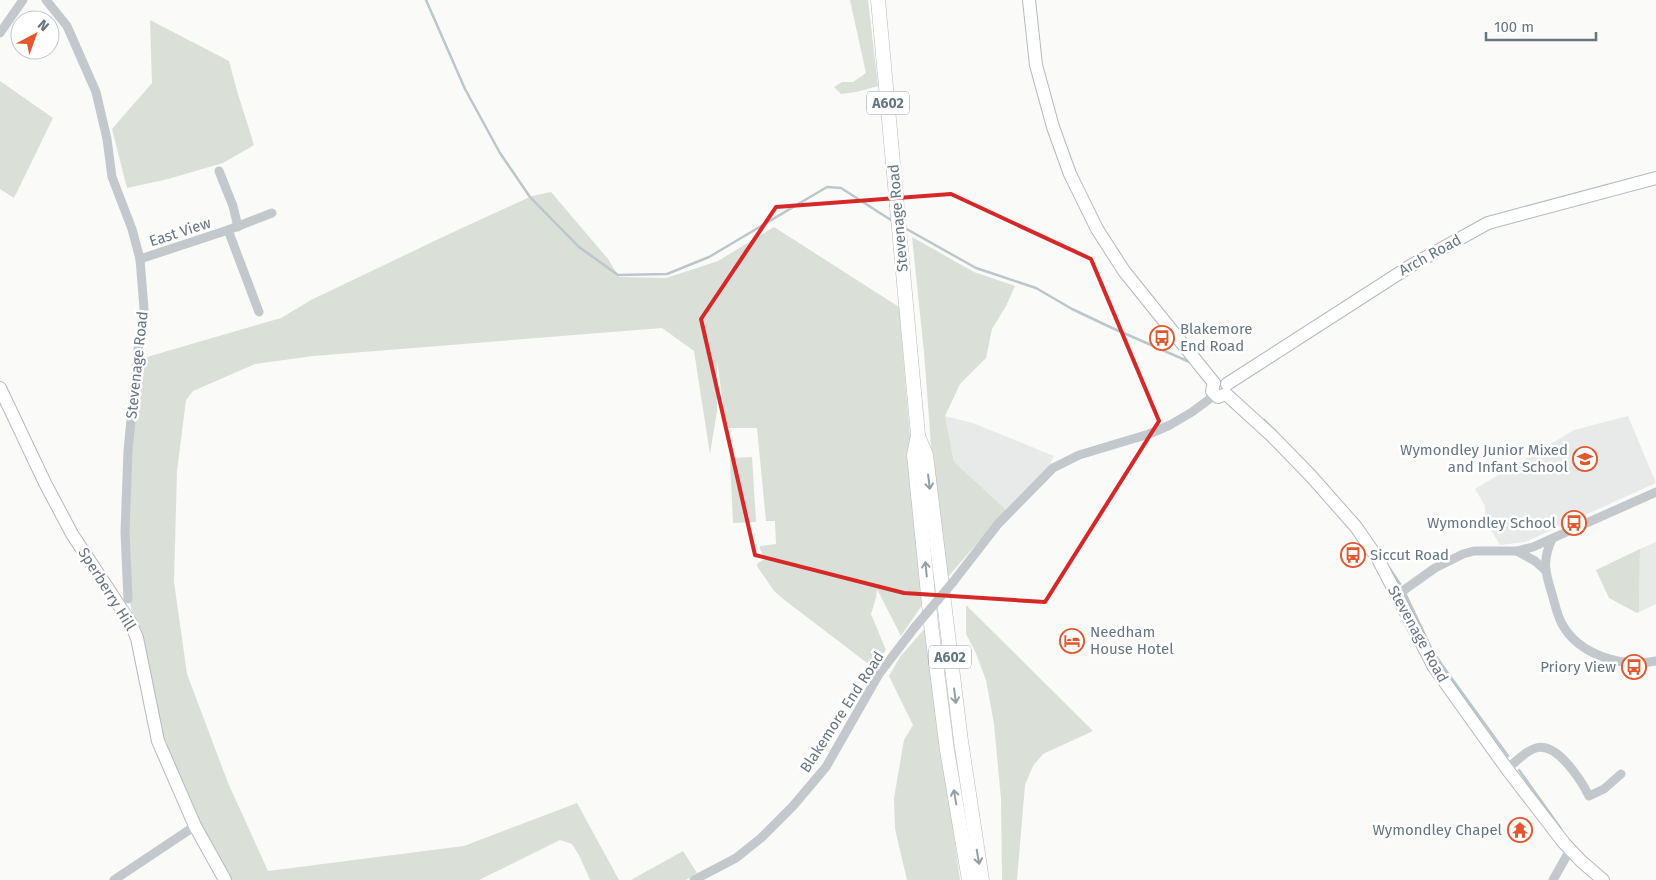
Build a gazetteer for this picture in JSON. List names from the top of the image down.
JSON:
{
  "streets": {
    "main road": ["A602", "Stevenage Road"],
    "street": [
      "East View",
      "Arch Road",
      "Sperberry Hill",
      "Blakemore End Road"
    ]
  },
  "crossings": [
    ["A602", "Stevenage Road"],
    ["Stevenage Road", "East View"],
    ["Stevenage Road", "Arch Road"],
    ["Stevenage Road", "Blakemore End Road"],
    ["Arch Road", "Blakemore End Road"]
  ],
  "places": {
    "bus stop": [
      "Blakemore End Road",
      "Wymondley School",
      "Siccut Road",
      "Priory View"
    ],
    "school or university": ["Wymondley Junior Mixed and Infant School"],
    "hotel": ["Needham House Hotel"],
    "temple": ["Wymondley Chapel"]
  },
  "scale_bar": "100 m",
  "north": "top right"
}
